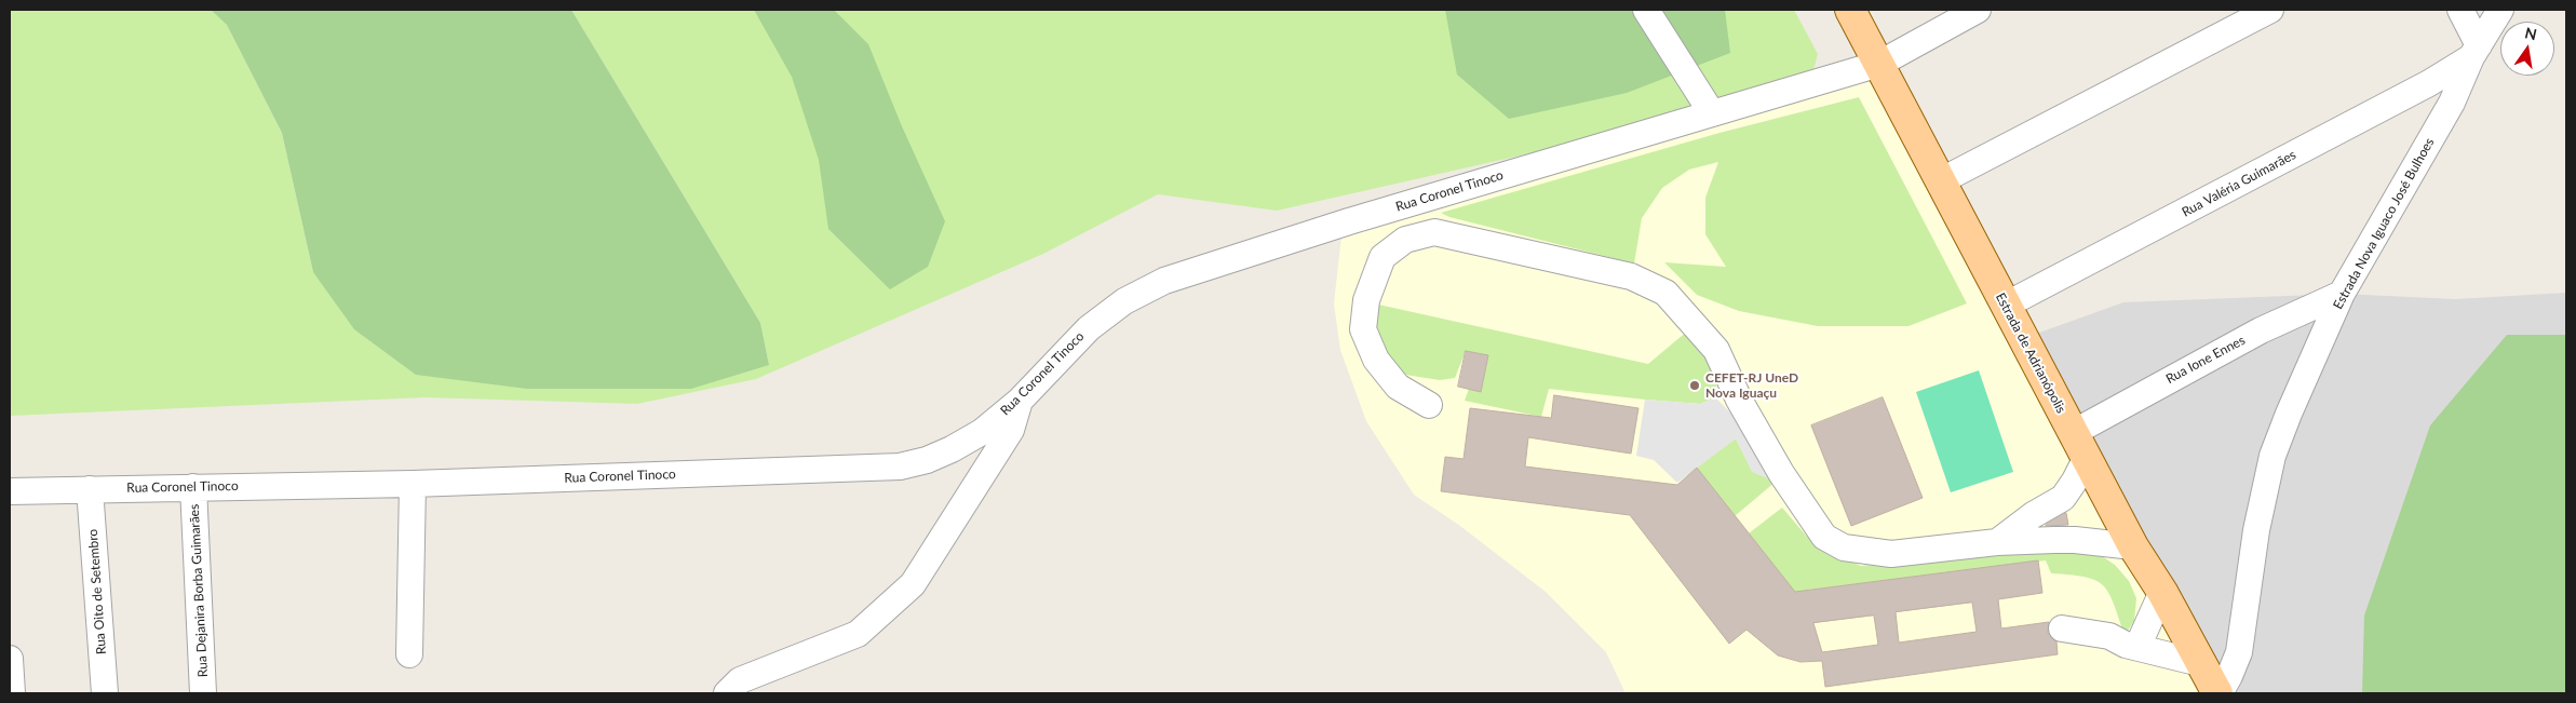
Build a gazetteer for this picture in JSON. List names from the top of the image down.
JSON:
{
  "streets": {
    "main road": ["Estrada de Adrianópolis"],
    "street": [
      "Rua Valéria Guimarães",
      "Rua Coronel Tinoco",
      "Estrada Nova Iguaco José Bulhoes",
      "Rua Ione Ennes",
      "Rua Dejanira Borba Guimarães",
      "Rua Oito de Setembro"
    ]
  },
  "crossings": [
    ["Rua Valéria Guimarães", "Estrada Nova Iguaco José Bulhoes"],
    ["Rua Valéria Guimarães", "Estrada de Adrianópolis"],
    ["Rua Coronel Tinoco", "Estrada de Adrianópolis"],
    ["Rua Coronel Tinoco", "Rua Dejanira Borba Guimarães"],
    ["Rua Coronel Tinoco", "Rua Oito de Setembro"],
    ["Estrada Nova Iguaco José Bulhoes", "Estrada de Adrianópolis"],
    ["Estrada Nova Iguaco José Bulhoes", "Rua Ione Ennes"],
    ["Estrada de Adrianópolis", "Rua Ione Ennes"]
  ],
  "places": ["CEFET-RJ UneD Nova Iguaçu"],
  "north": "top"
}
